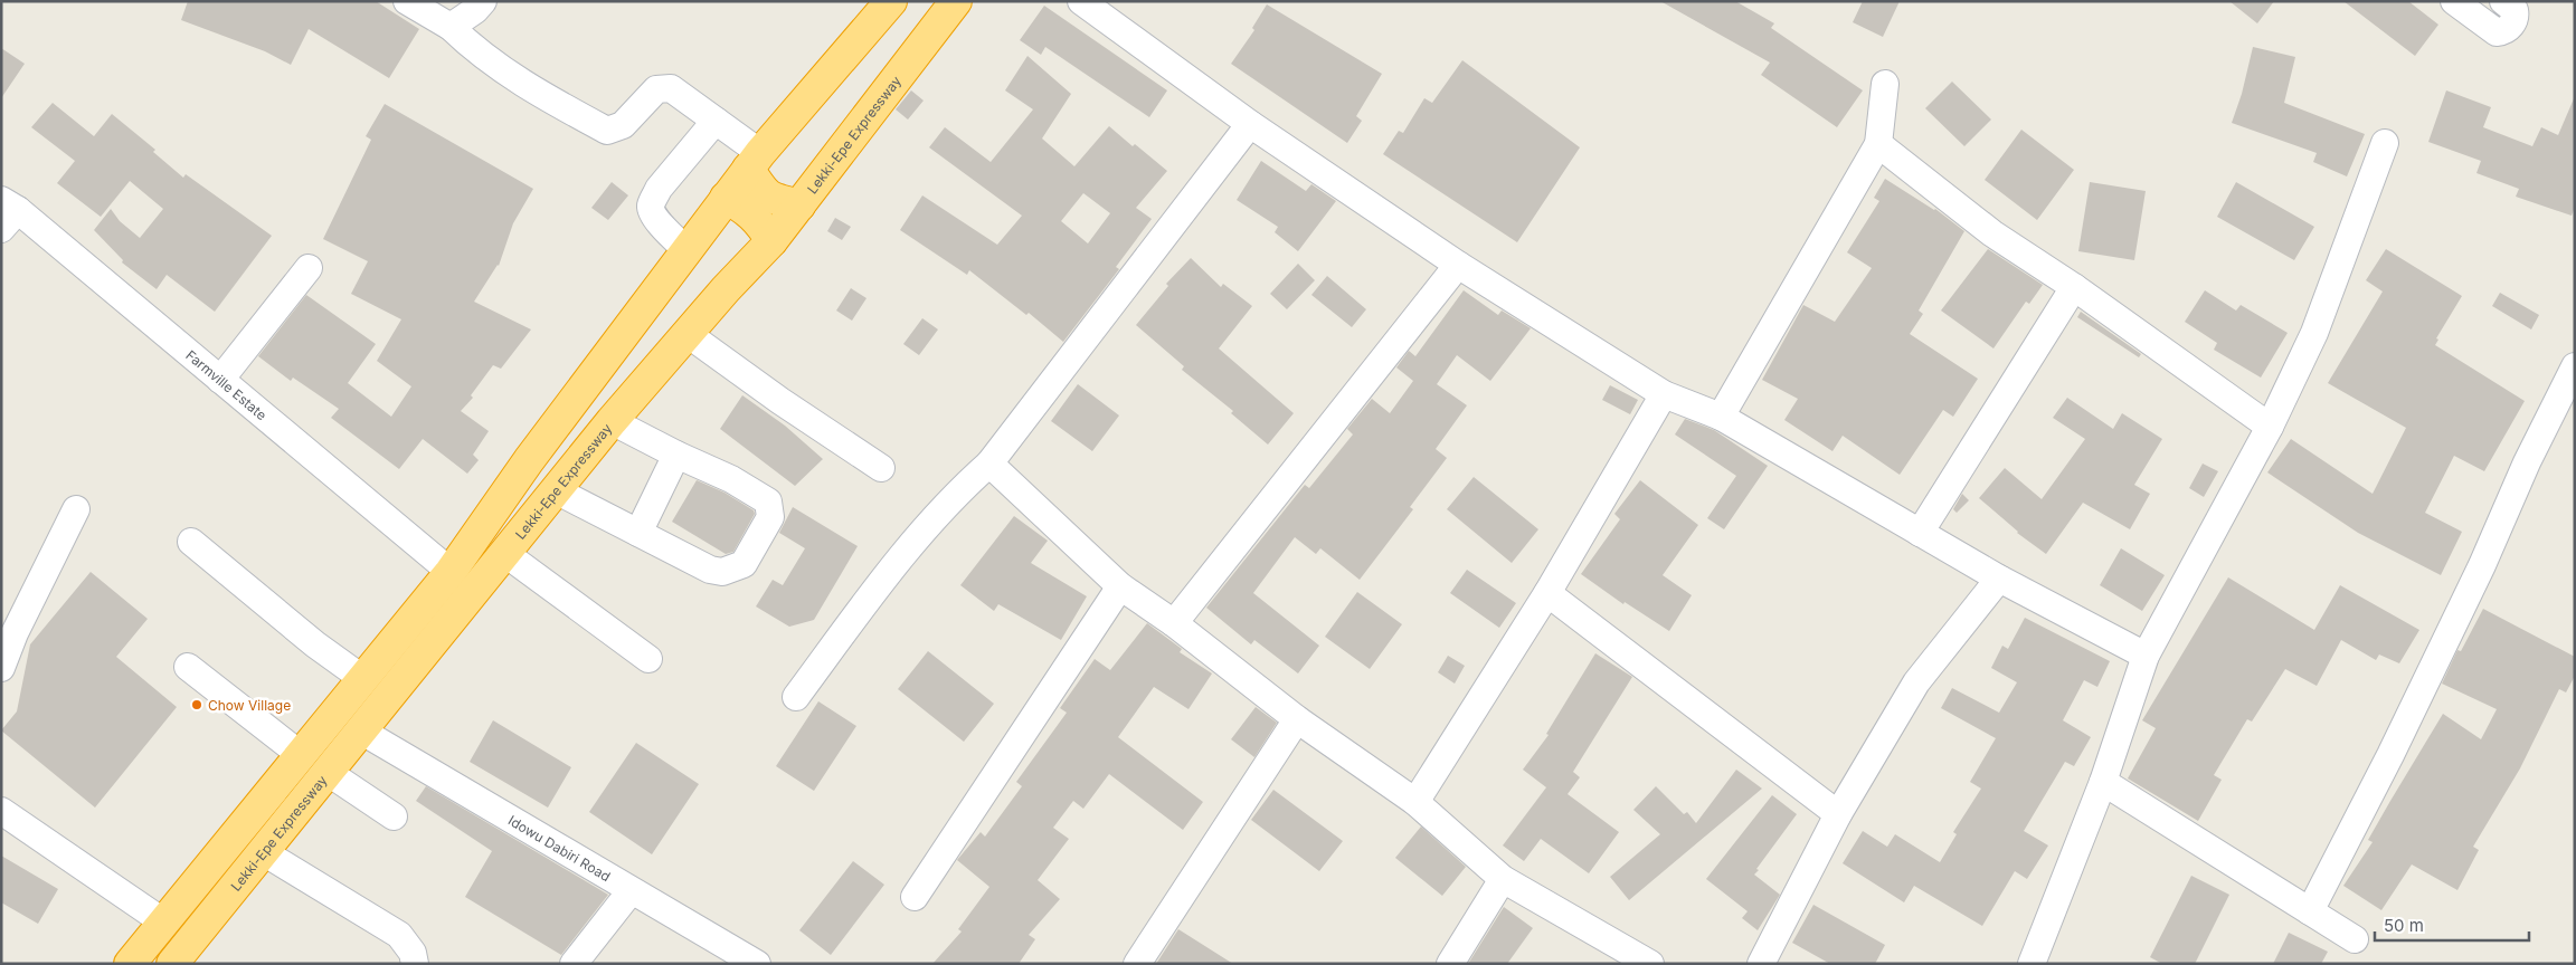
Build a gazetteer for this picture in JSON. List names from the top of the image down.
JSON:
{
  "streets": {
    "highway": ["Lekki-Epe Expressway"],
    "street": ["Farmville Estate", "Idowu Dabiri Road"]
  },
  "crossings": [
    ["Lekki-Epe Expressway", "Idowu Dabiri Road"]
  ],
  "places": ["Chow Village"],
  "scale_bar": "50 m"
}
